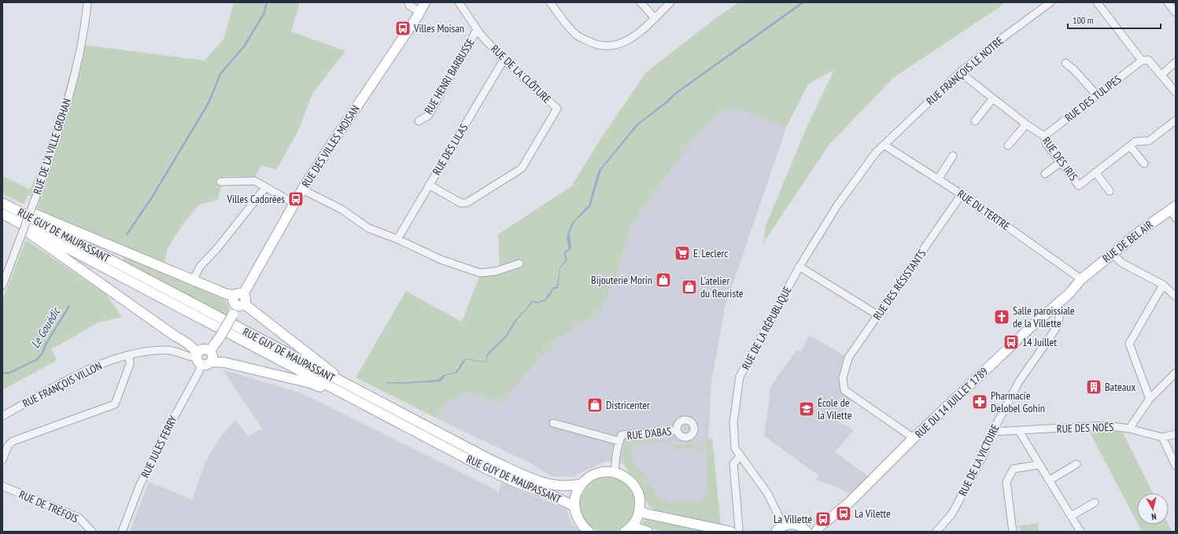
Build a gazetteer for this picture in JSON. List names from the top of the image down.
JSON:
{
  "streets": {
    "main road": [
      "RUE DES VILLES MOISAN",
      "RUE GUY DE MAUPASSANT",
      "RUE DE BEL AIR",
      "RUE DU 14 JUILLET 1789"
    ],
    "street": [
      "RUE FRANÇOIS LE NOTRE",
      "RUE DE LA CLÔTURE",
      "RUE HENRI BARBUSSE",
      "RUE DES TULIPES",
      "RUE DE LA VILLE GROHAN",
      "RUE DES LILAS",
      "RUE DES IRIS",
      "RUE DU TERTRE",
      "RUE DES RÉSISTANTS",
      "RUE DE LA RÉPUBLIQUE",
      "RUE FRANÇOIS VILLON",
      "RUE DES NOËS",
      "RUE D'ABAS",
      "RUE JULES FERRY",
      "RUE DE LA VICTOIRE",
      "RUE DE TRÉFOIS"
    ]
  },
  "crossings": [
    ["RUE FRANÇOIS LE NOTRE", "RUE DES IRIS"],
    ["RUE FRANÇOIS LE NOTRE", "RUE DU TERTRE"],
    ["RUE FRANÇOIS LE NOTRE", "RUE DE LA RÉPUBLIQUE"],
    ["RUE DE LA CLÔTURE", "RUE HENRI BARBUSSE"],
    ["RUE DE LA CLÔTURE", "RUE DES LILAS"],
    ["RUE DES TULIPES", "RUE DES IRIS"],
    ["RUE DU TERTRE", "RUE DE BEL AIR"],
    ["RUE DU TERTRE", "RUE DES RÉSISTANTS"],
    ["RUE DU TERTRE", "RUE DE LA RÉPUBLIQUE"],
    ["RUE DU TERTRE", "RUE DU 14 JUILLET 1789"],
    ["RUE DE BEL AIR", "RUE DU 14 JUILLET 1789"],
    ["RUE DES RÉSISTANTS", "RUE DU 14 JUILLET 1789"],
    ["RUE DE LA RÉPUBLIQUE", "RUE DU 14 JUILLET 1789"],
    ["RUE FRANÇOIS VILLON", "RUE JULES FERRY"],
    ["RUE DU 14 JUILLET 1789", "RUE DE LA VICTOIRE"],
    ["RUE DES NOËS", "RUE DE LA VICTOIRE"]
  ],
  "water": ["Le Gouédic"],
  "places": {
    "bus stop": [
      "Villes Moisan",
      "Villes Cadorées",
      "14 Juillet",
      "La Vilette",
      "La Villette"
    ],
    "supermarket": ["E. Leclerc"],
    "shop": ["Bijouterie Morin", "L'atelier du fleuriste", "Districenter"],
    "church": ["Salle paroissiale de la Villette"],
    "building": ["Bateaux"],
    "pharmacy": ["Pharmacie Delobel Gohin"],
    "school or university": ["École de la Vilette"]
  },
  "scale_bar": "100 m",
  "north": "bottom"
}
